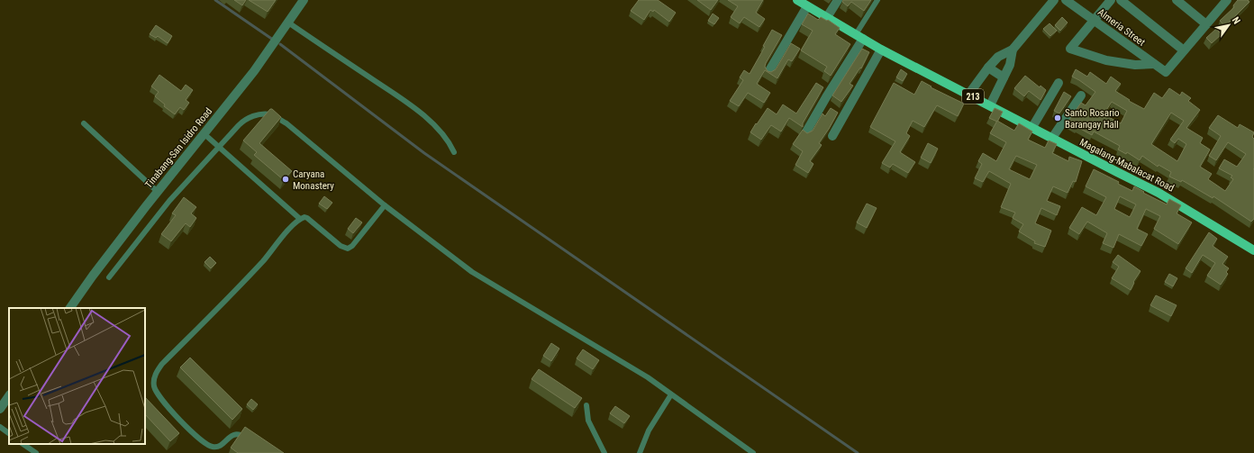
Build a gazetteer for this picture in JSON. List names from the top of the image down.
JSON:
{
  "streets": {
    "main road": ["213", "Magalang-Mabalacat Road"],
    "street": ["Almeria Street", "Tinabang-San Isidro Road"]
  },
  "places": ["Santo Rosario Barangay Hall", "Caryana Monastery"],
  "north": "top right"
}
